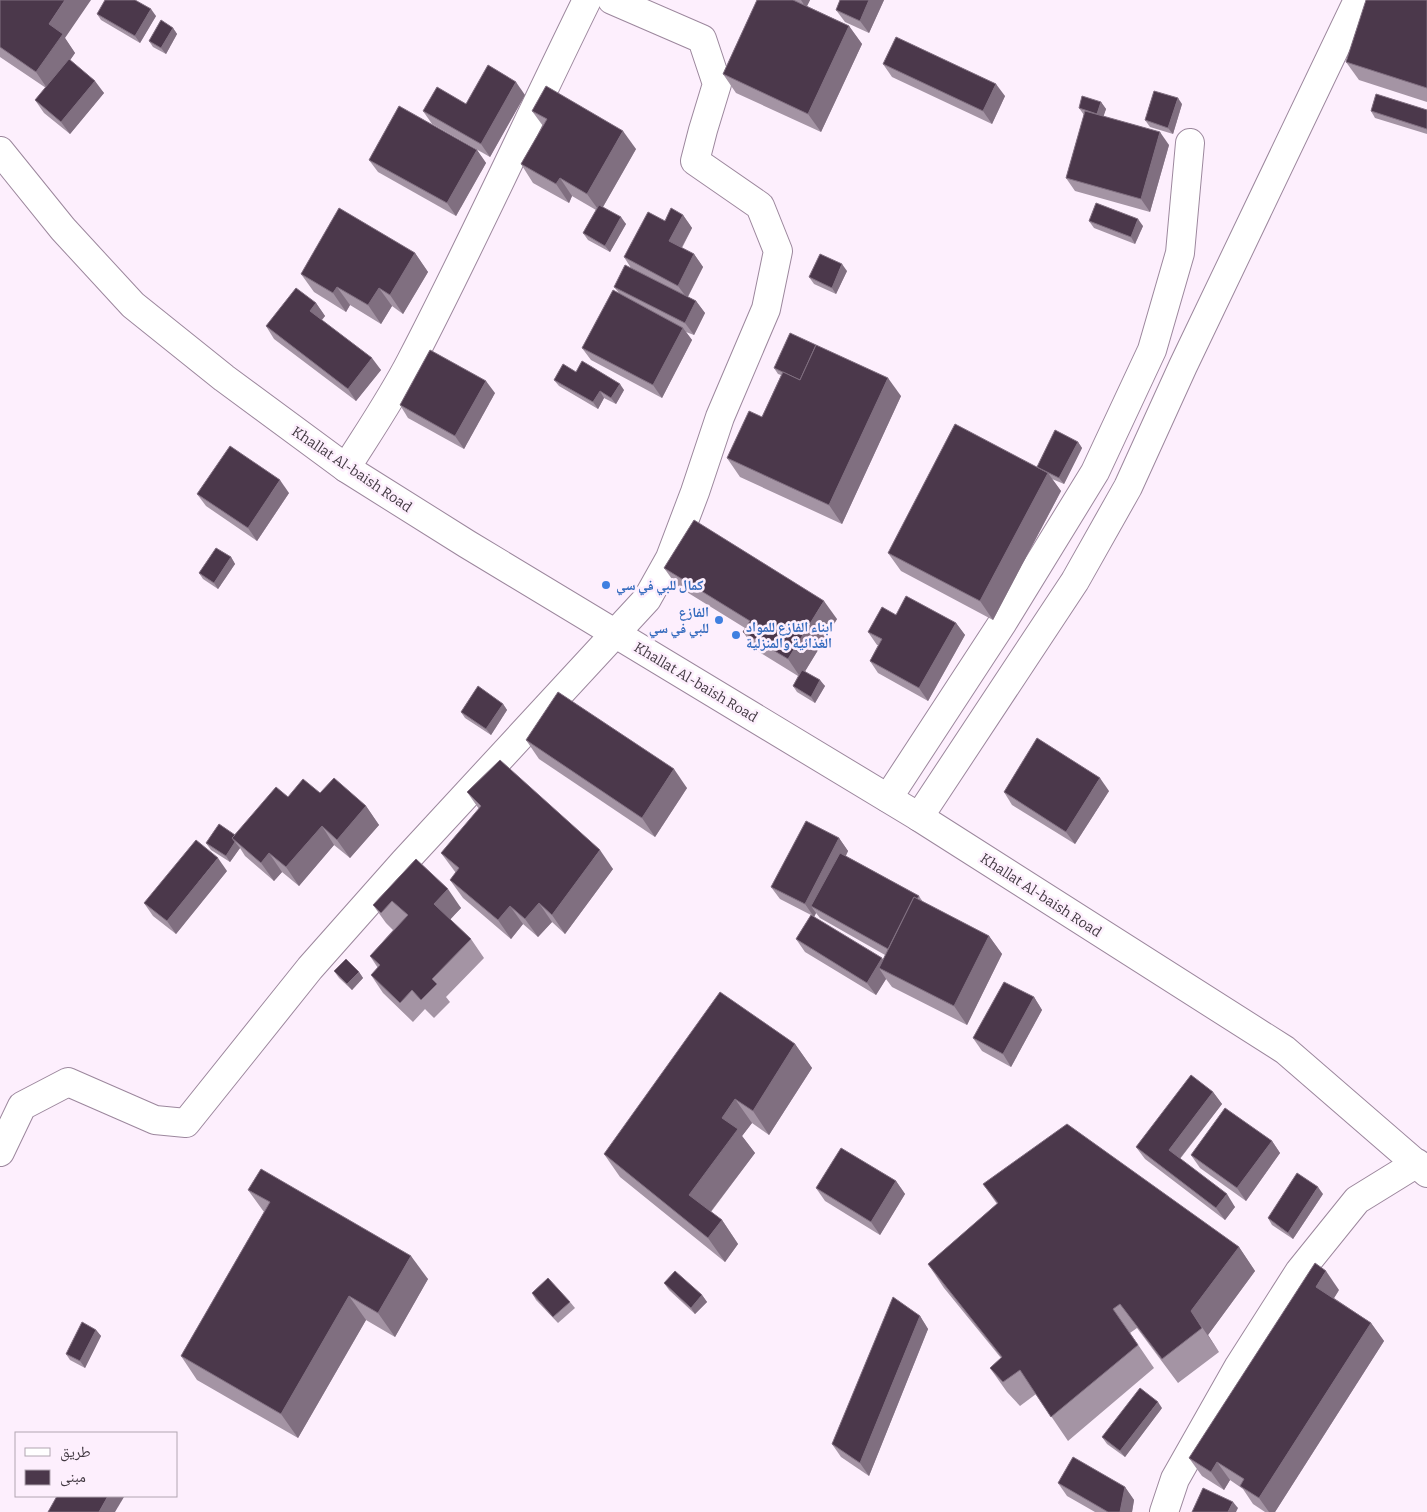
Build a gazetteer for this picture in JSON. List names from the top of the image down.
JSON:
{
  "streets": {
    "street": ["Khallat Al-baish Road"]
  },
  "places": ["كمال للبي في سي", "الفازع للبي في سي", "ابناء الفازع للمواد الغذائية والمنزلية"],
  "legend": ["طريق", "مبنى"]
}
